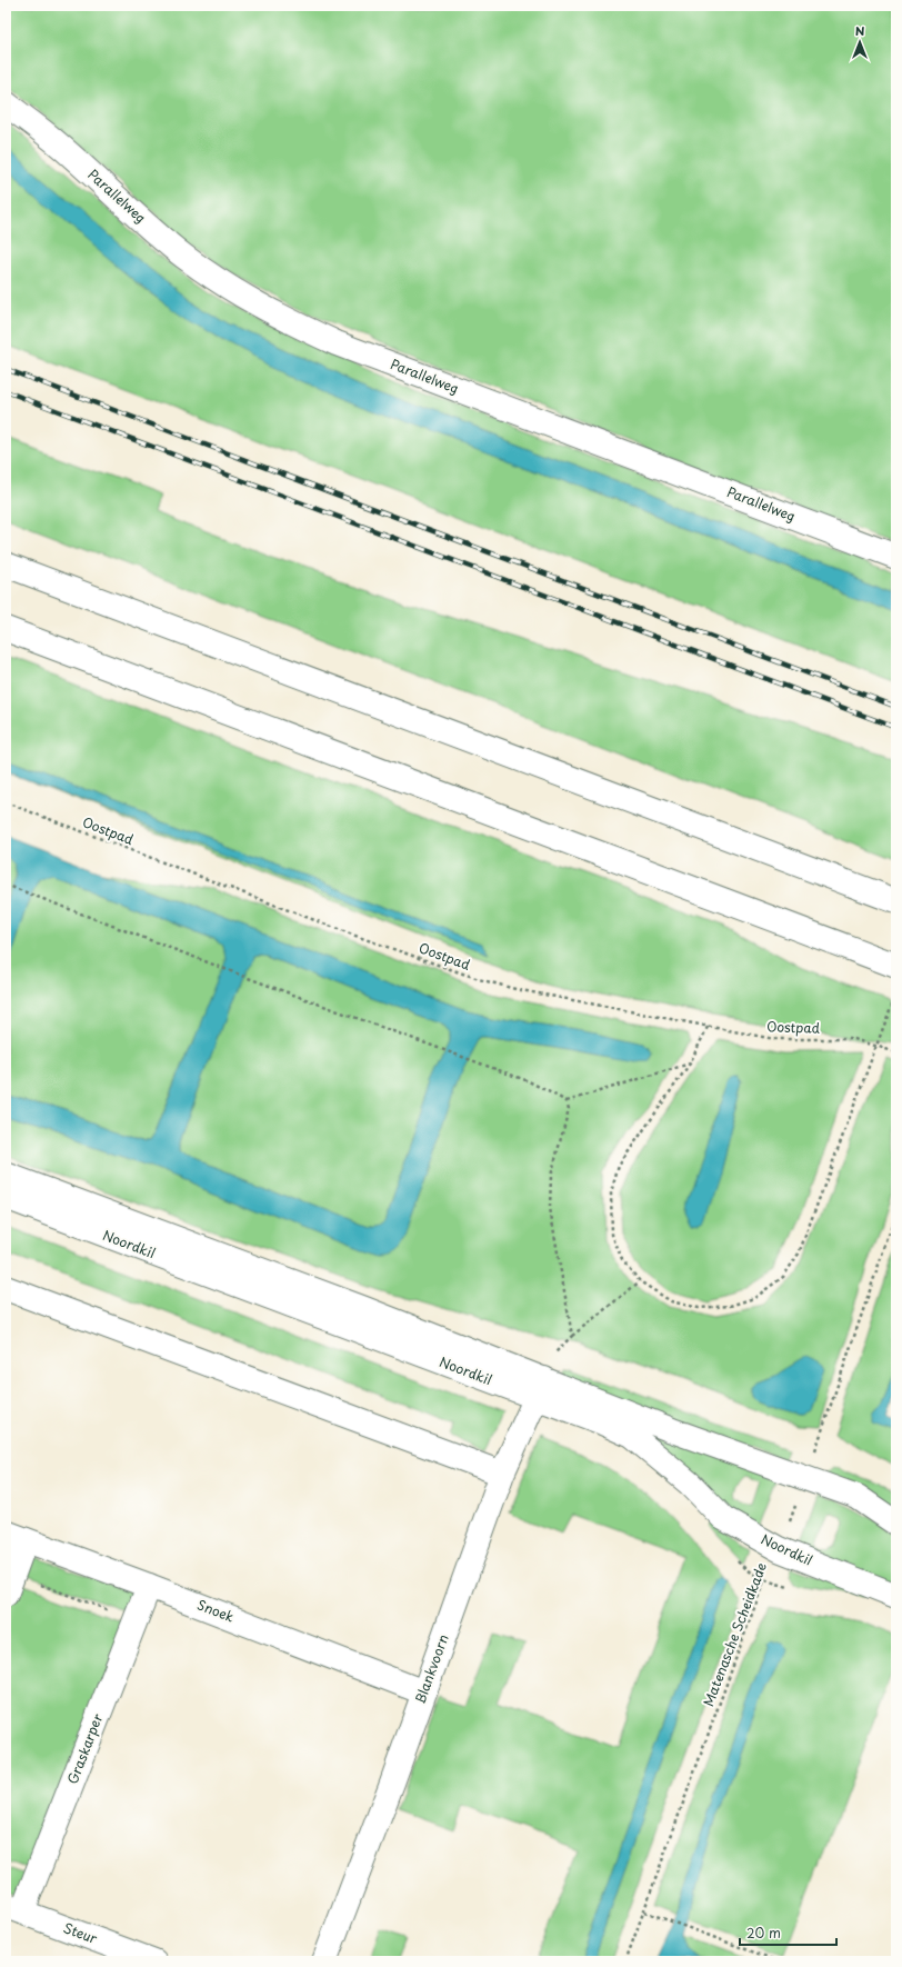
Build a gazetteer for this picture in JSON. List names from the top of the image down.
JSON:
{
  "streets": {
    "main road": [
      "Parallelweg",
      "Noordkil",
      "Snoek",
      "Blankvoorn",
      "Graskarper",
      "Steur"
    ],
    "path": ["Oostpad", "Matenasche Scheidkade"]
  },
  "crossings": [
    ["Noordkil", "Matenasche Scheidkade"],
    ["Noordkil", "Blankvoorn"],
    ["Snoek", "Blankvoorn"],
    ["Snoek", "Graskarper"],
    ["Graskarper", "Steur"]
  ],
  "scale_bar": "20 m",
  "north": "top"
}
